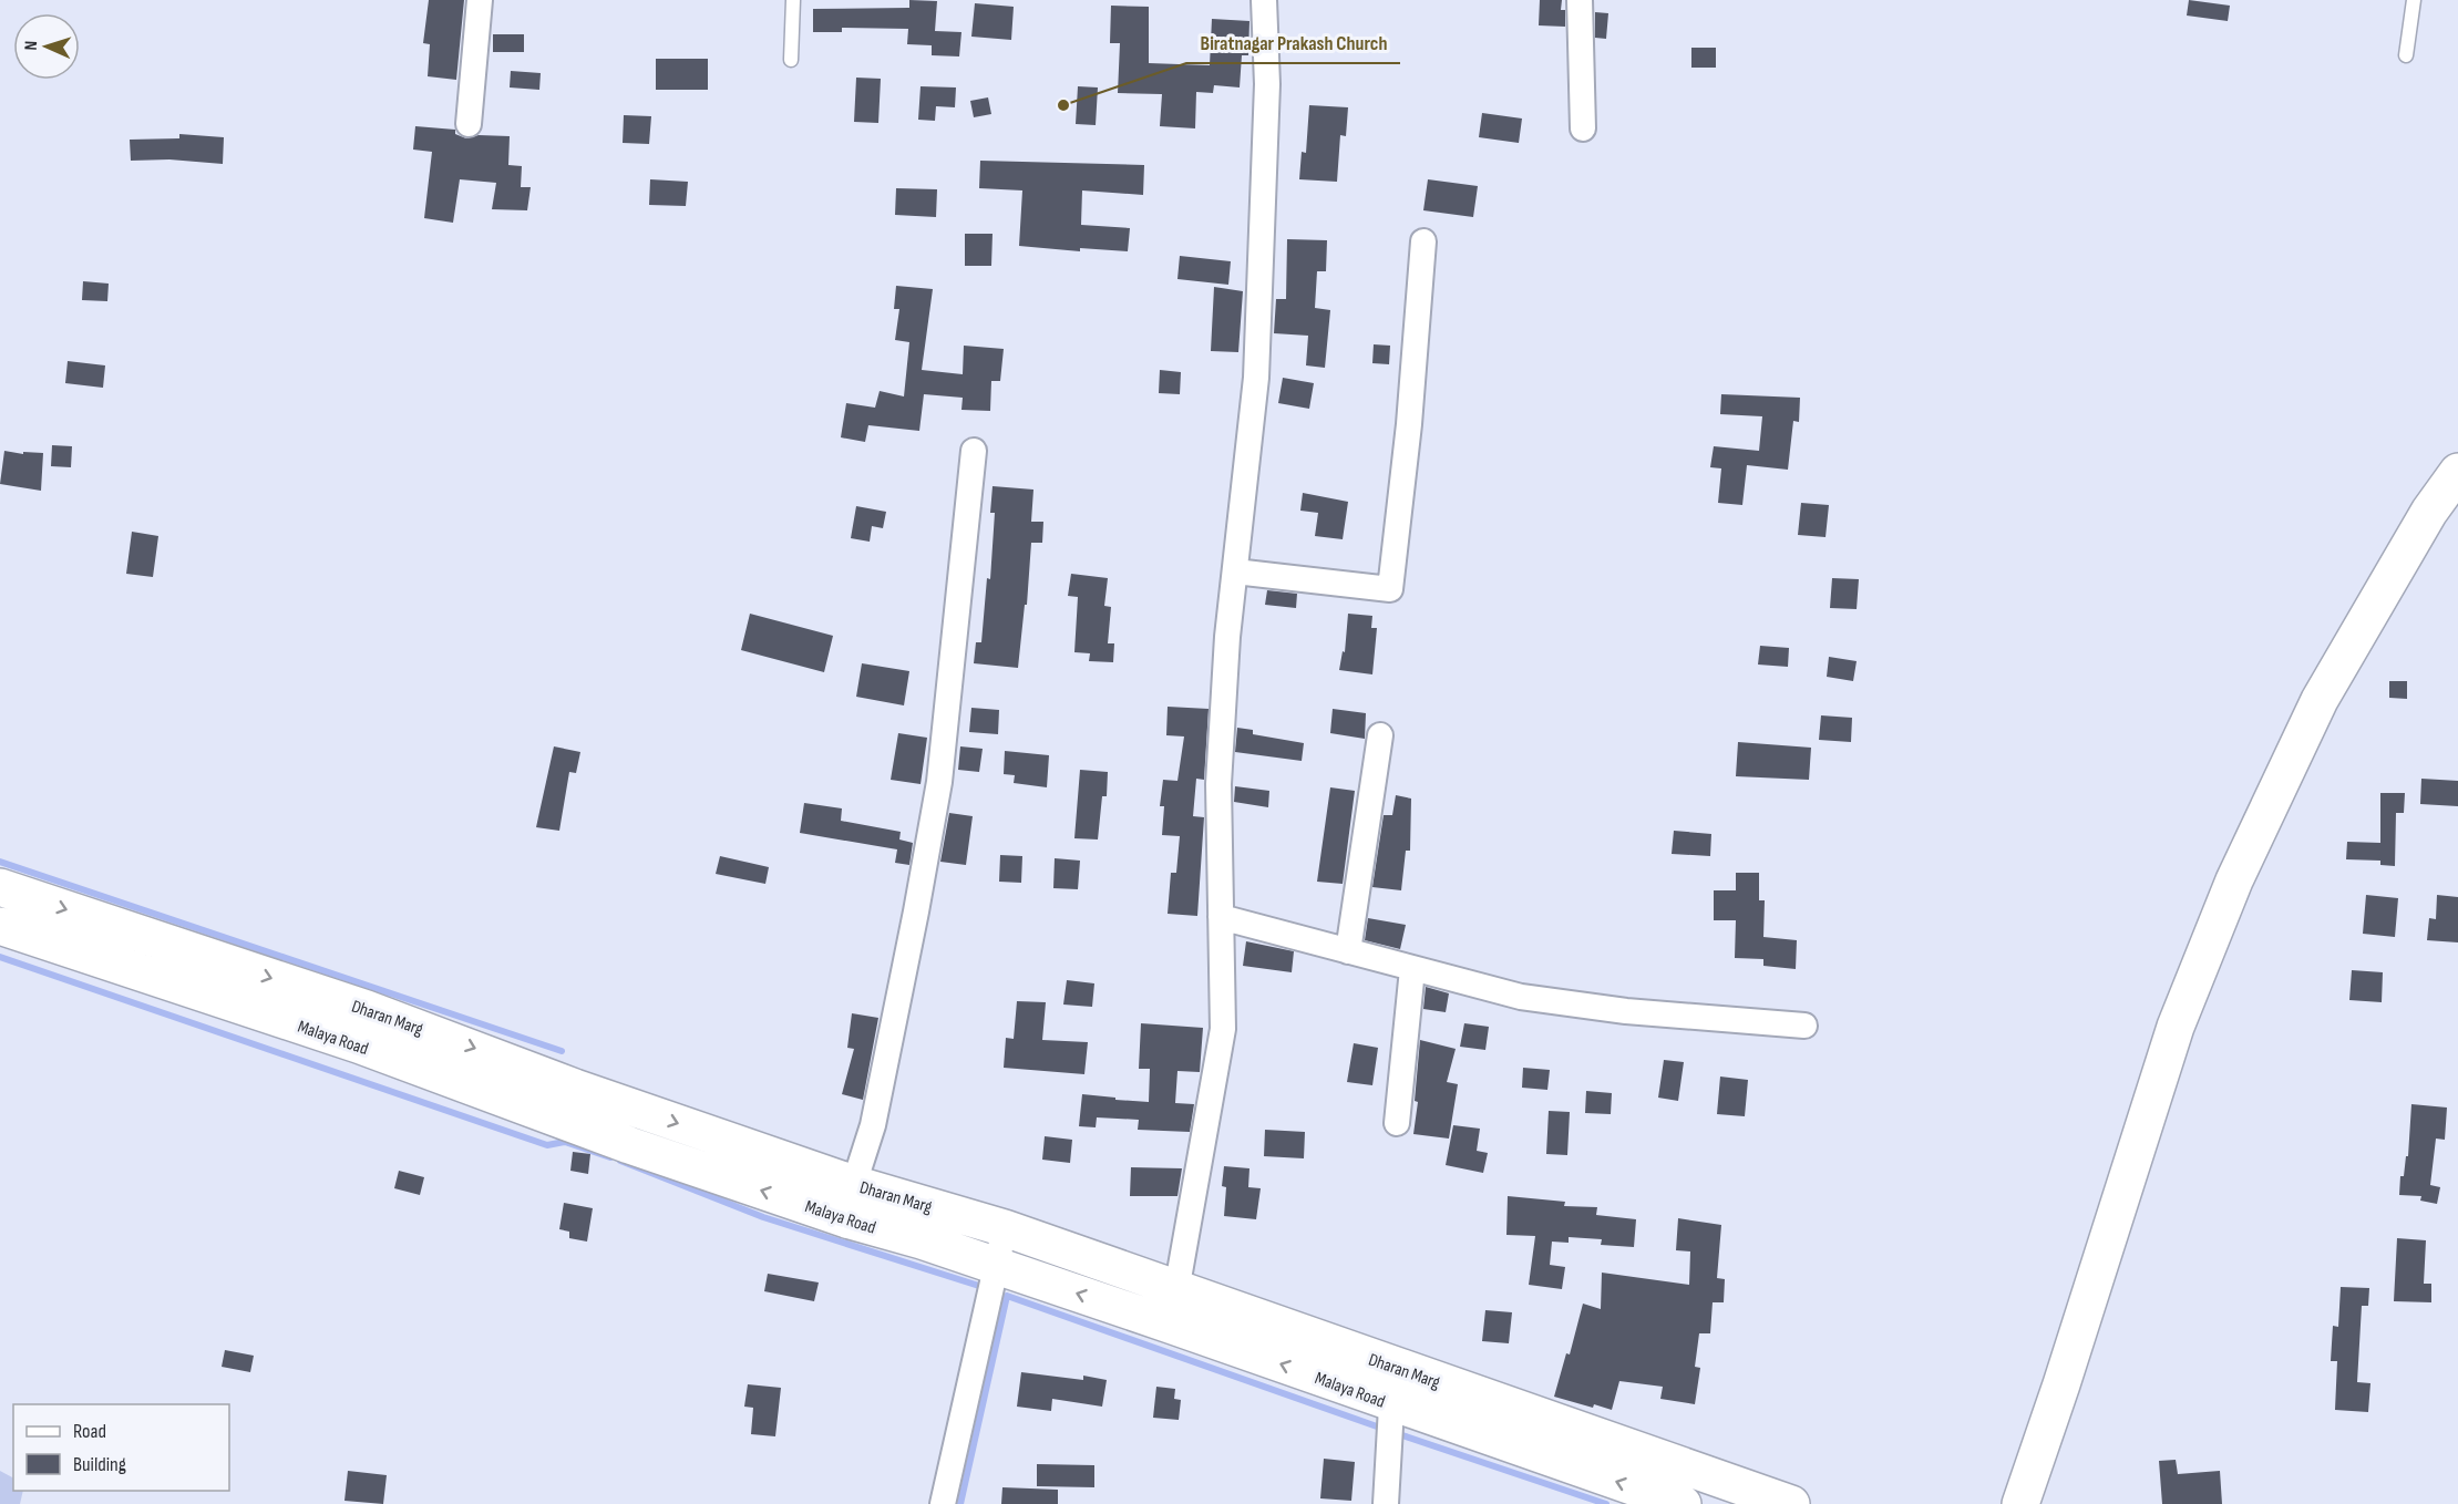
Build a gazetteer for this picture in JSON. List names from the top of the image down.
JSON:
{
  "streets": {
    "main road": ["Dharan Marg", "Malaya Road"]
  },
  "one_way": ["Dharan Marg", "Malaya Road"],
  "places": ["Biratnagar Prakash Church"],
  "legend": ["Road", "Building"],
  "north": "left"
}
